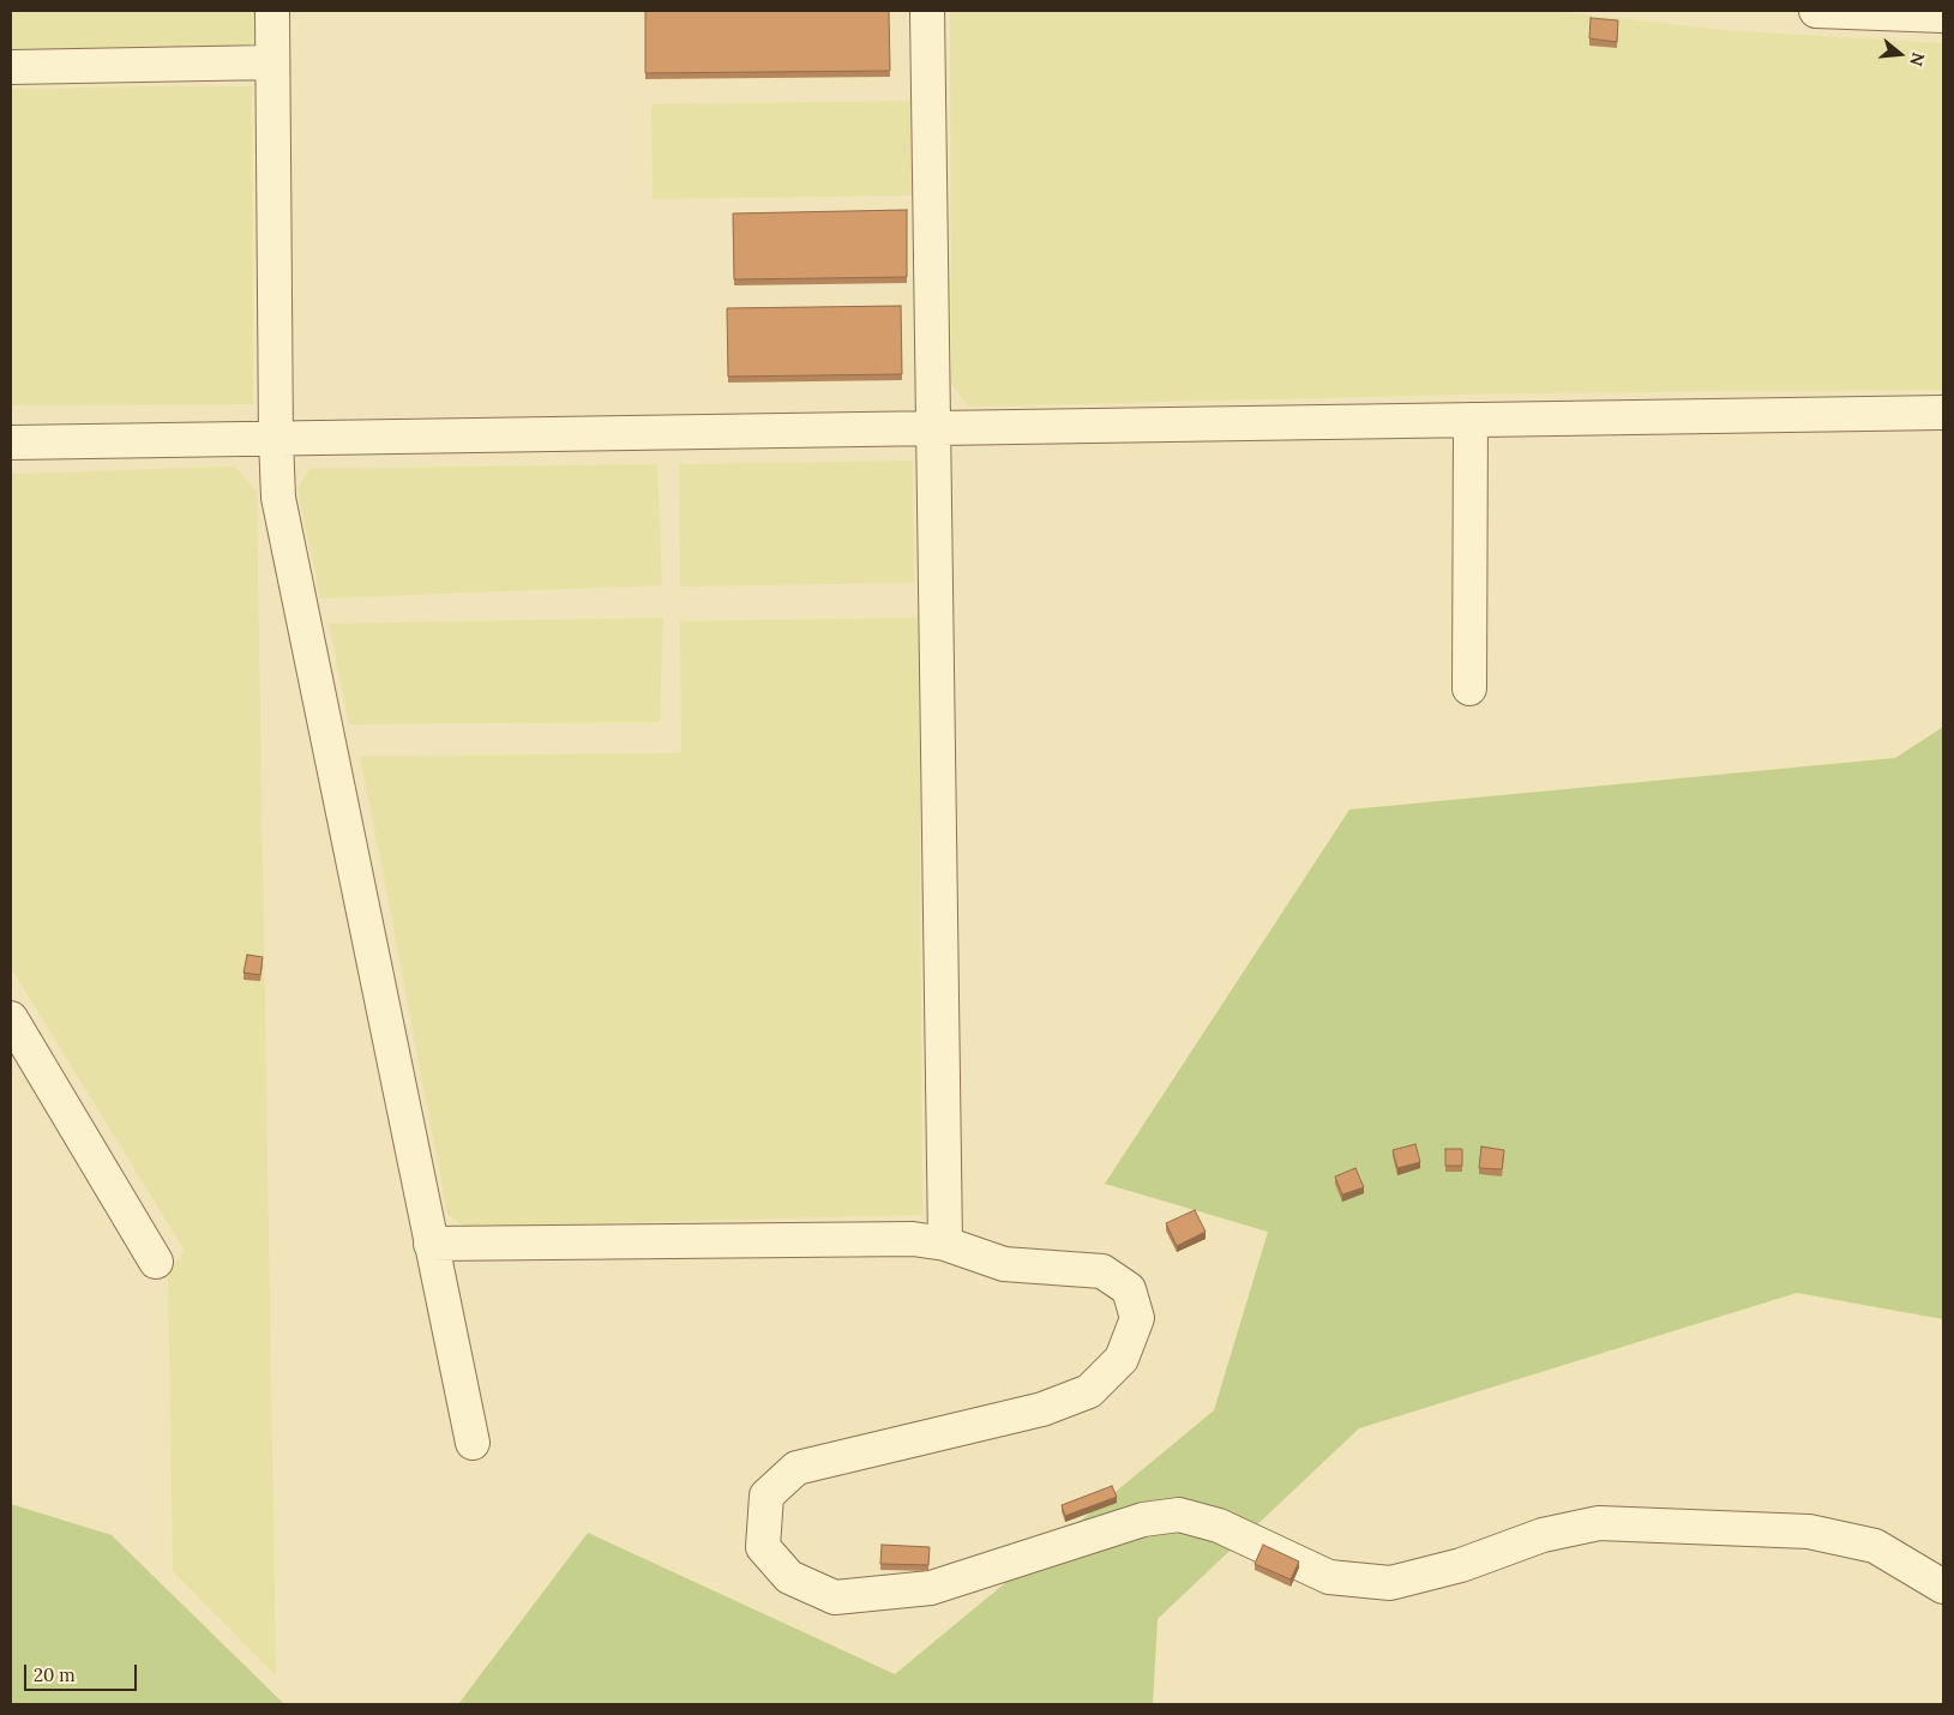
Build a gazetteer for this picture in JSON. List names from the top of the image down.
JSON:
{
  "scale_bar": "20 m",
  "north": "right"
}
